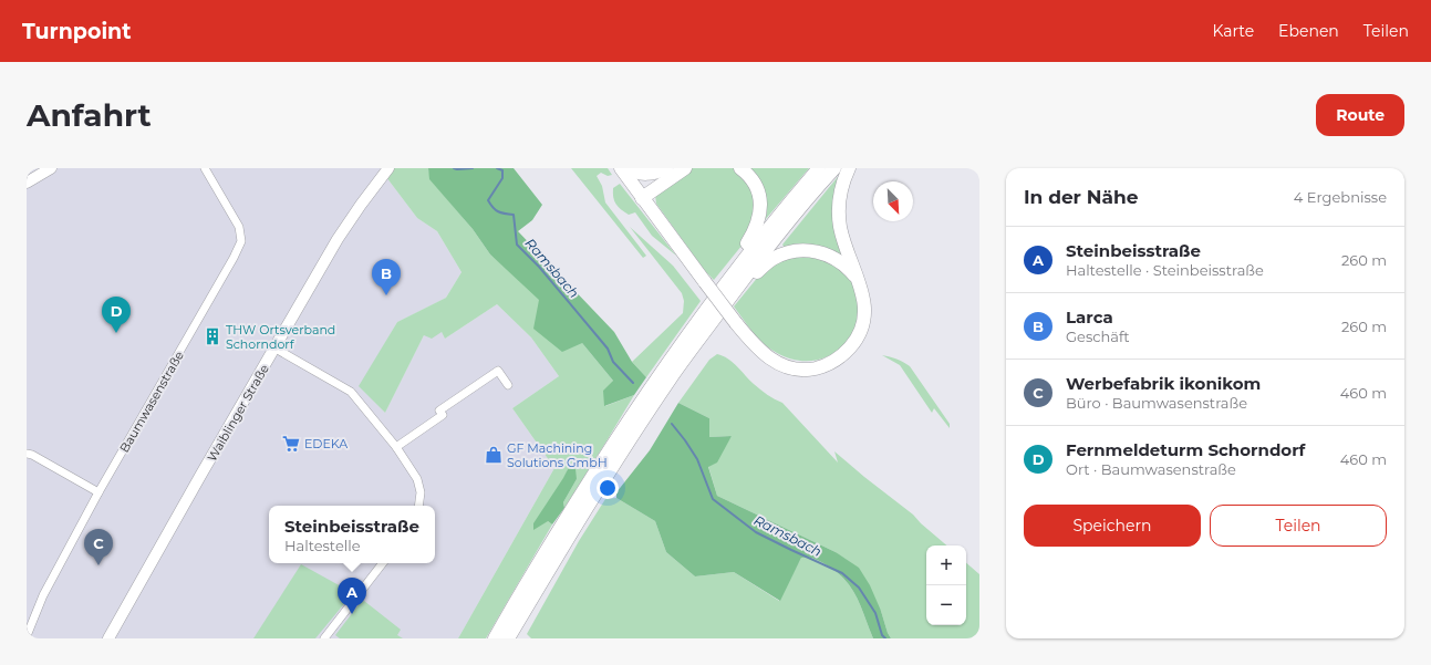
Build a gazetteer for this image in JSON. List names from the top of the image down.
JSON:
{
  "streets": {
    "main road": ["Waiblinger Straße"],
    "street": ["Baumwasenstraße"]
  },
  "water": ["Ramsbach"],
  "places": {
    "building": ["THW Ortsverband Schorndorf"],
    "supermarket": ["EDEKA"],
    "shop": ["GF Machining Solutions GmbH"]
  },
  "north": "bottom right",
  "page": {
    "header": "Turnpoint",
    "nav": ["Karte", "Ebenen", "Teilen"],
    "buttons": [
      "Route",
      ["Speichern", "Teilen"]
    ],
    "title": "Anfahrt",
    "heading": ["In der Nähe", "4 Ergebnisse"],
    "list": [
      {
        "mark": "A",
        "name": "Steinbeisstraße",
        "note": "Haltestelle · Steinbeisstraße",
        "value": "260 m"
      },
      {
        "mark": "B",
        "name": "Larca",
        "note": "Geschäft",
        "value": "260 m"
      },
      {
        "mark": "C",
        "name": "Werbefabrik ikonikom",
        "note": "Büro · Baumwasenstraße",
        "value": "460 m"
      },
      {
        "mark": "D",
        "name": "Fernmeldeturm Schorndorf",
        "note": "Ort · Baumwasenstraße",
        "value": "460 m"
      }
    ],
    "pins": [
      "B",
      "D",
      "C",
      "A"
    ],
    "popup": ["Steinbeisstraße", "Haltestelle"],
    "map_buttons": ["+", "−"]
  }
}
